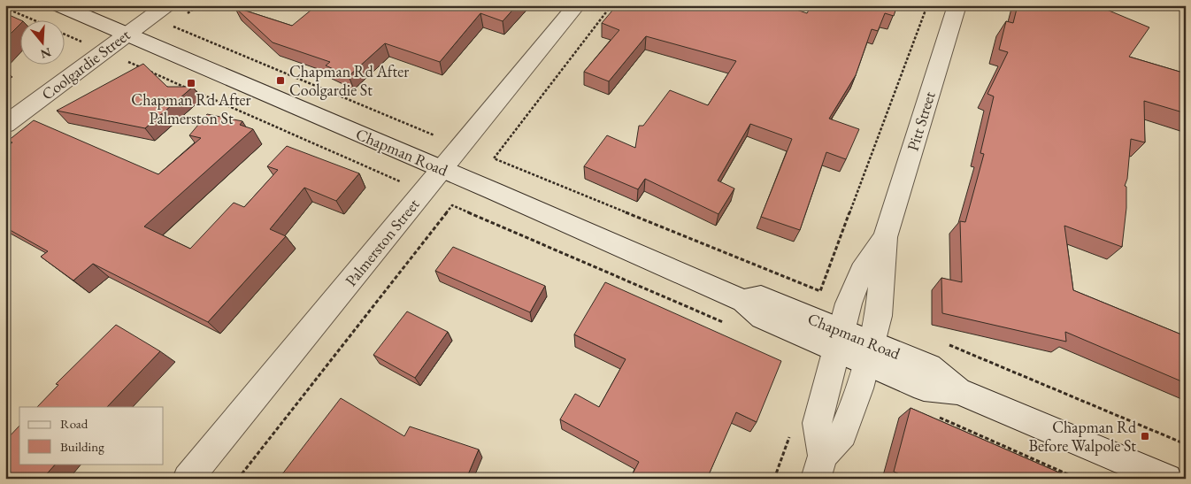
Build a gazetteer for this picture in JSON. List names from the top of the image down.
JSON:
{
  "streets": {
    "street": [
      "Coolgardie Street",
      "Pitt Street",
      "Chapman Road",
      "Palmerston Street"
    ]
  },
  "crossings": [
    ["Coolgardie Street", "Chapman Road"],
    ["Pitt Street", "Chapman Road"],
    ["Chapman Road", "Palmerston Street"]
  ],
  "places": {
    "transit": ["Chapman Rd After Coolgardie St", "Chapman Rd After Palmerston St", "Chapman Rd Before Walpole St"]
  },
  "legend": ["Road", "Building"],
  "north": "bottom"
}
